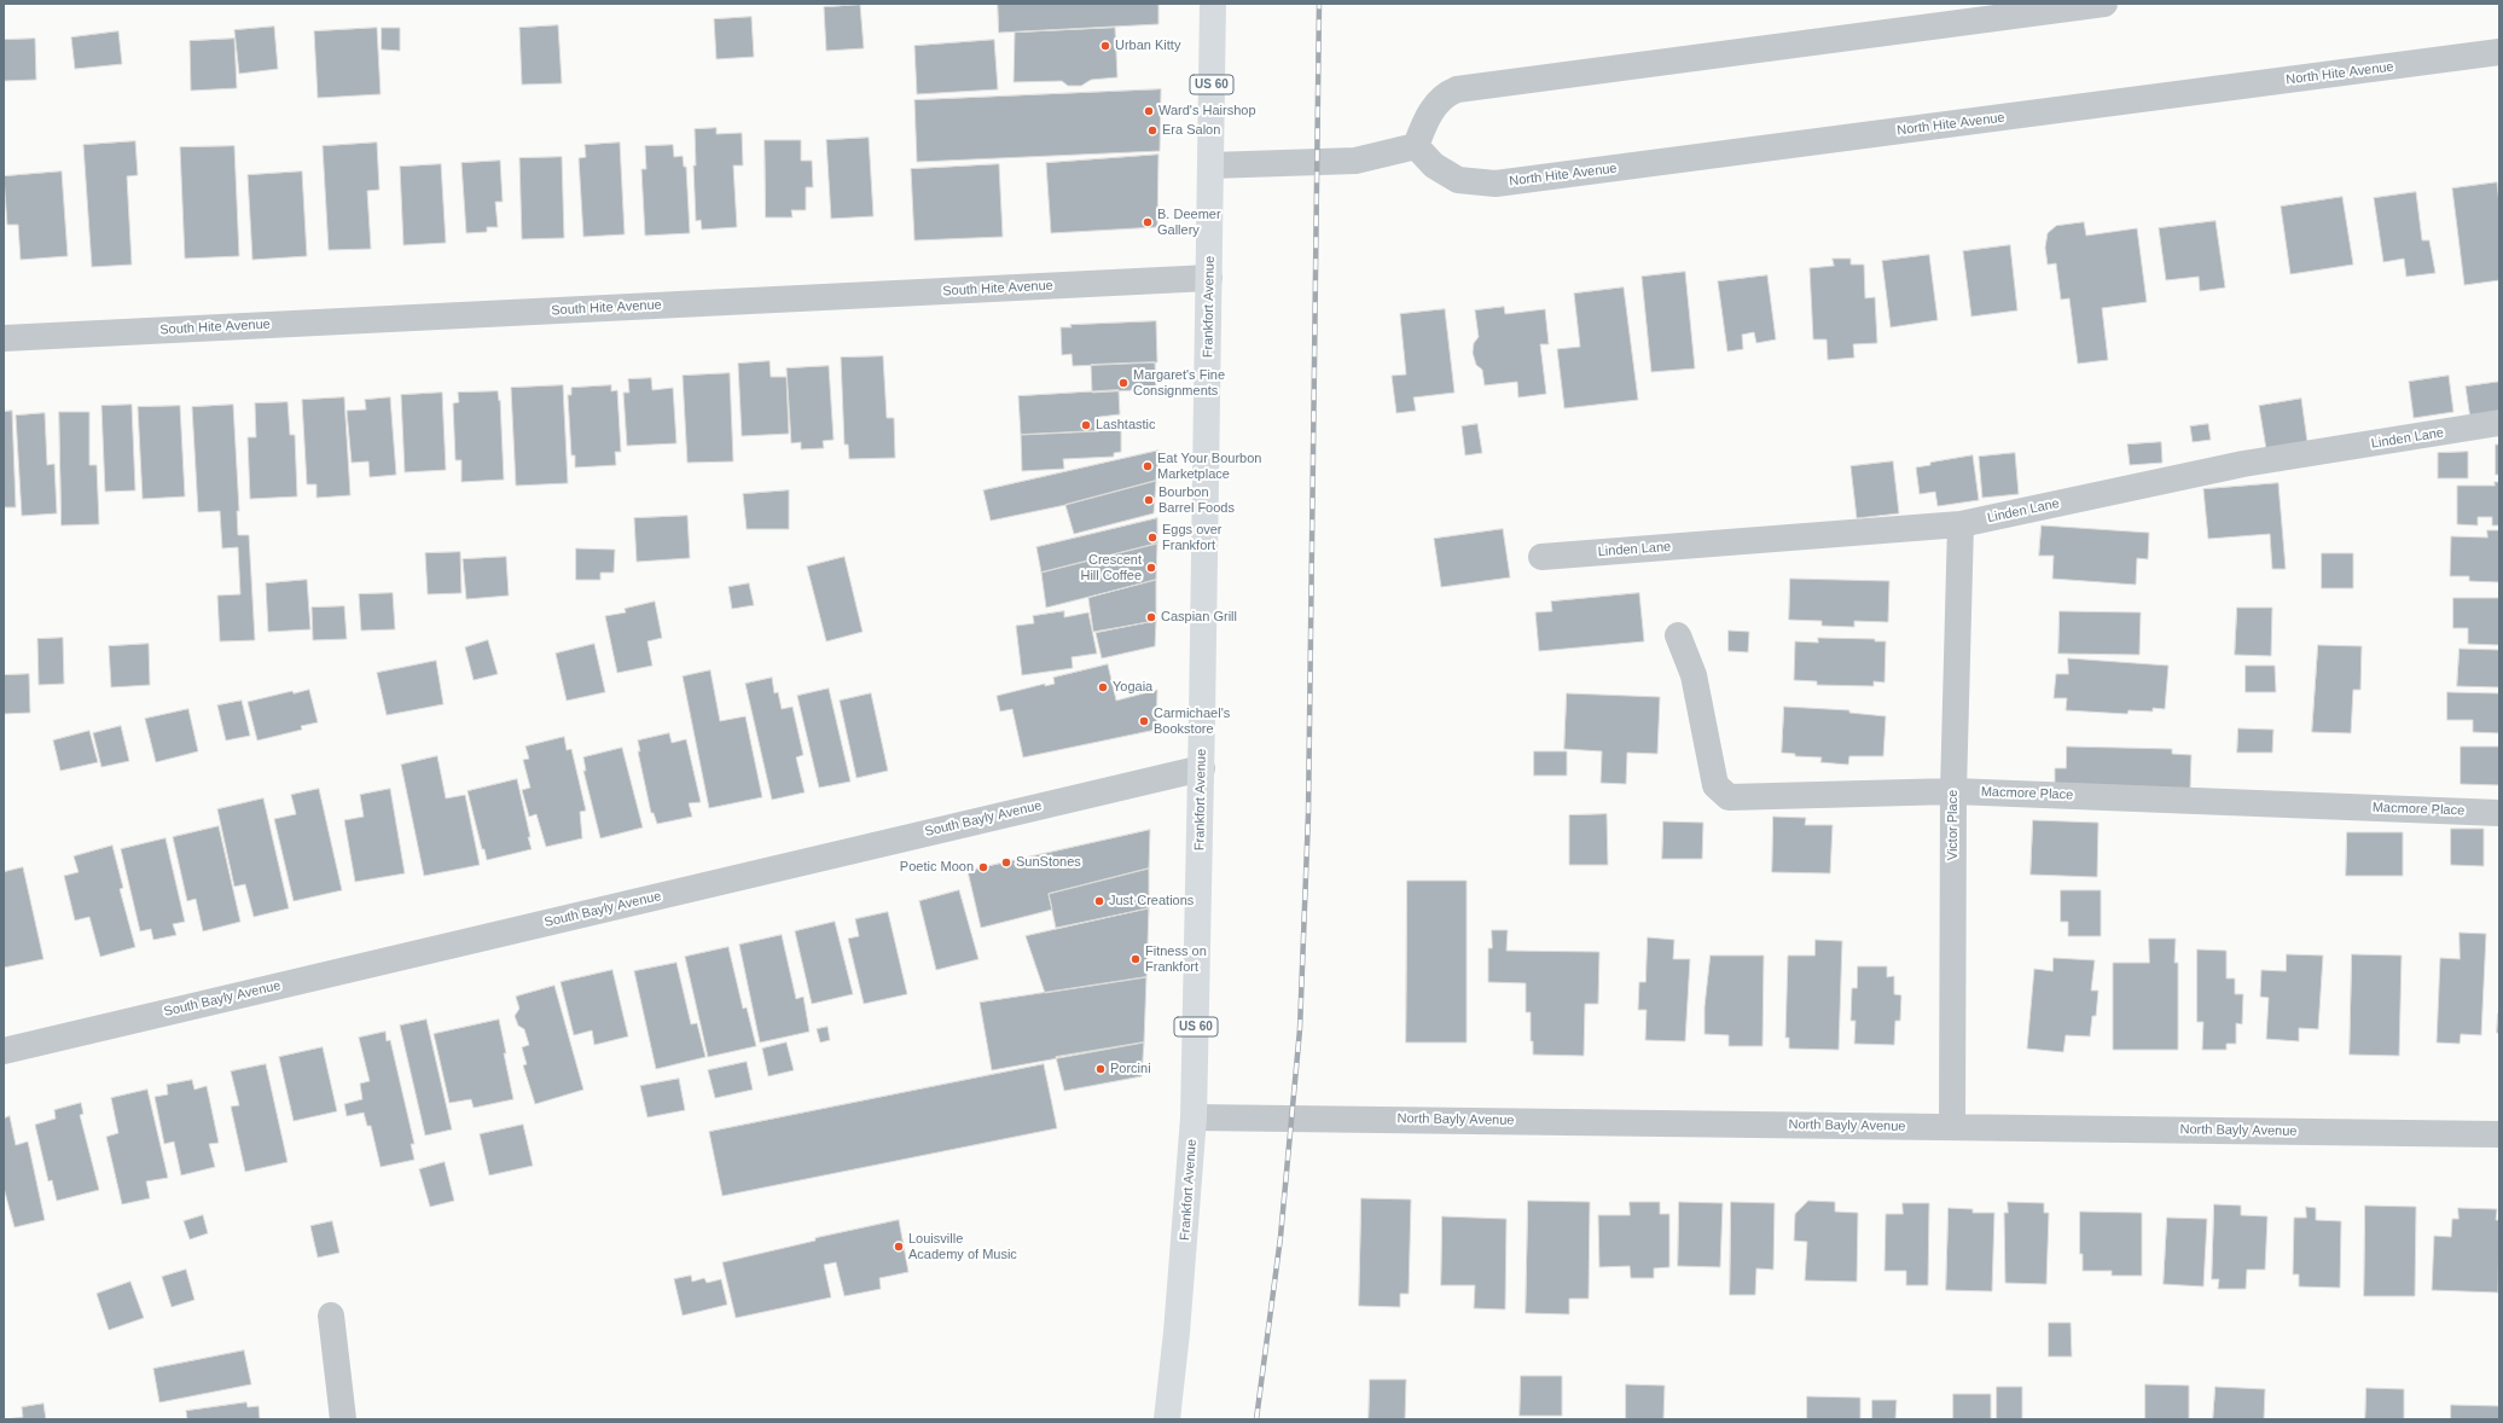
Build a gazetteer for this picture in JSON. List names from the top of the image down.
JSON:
{
  "streets": {
    "main road": ["US 60", "Frankfort Avenue"],
    "street": [
      "North Hite Avenue",
      "South Hite Avenue",
      "Linden Lane",
      "Macmore Place",
      "South Bayly Avenue",
      "Victor Place",
      "North Bayly Avenue"
    ]
  },
  "crossings": [
    ["South Hite Avenue", "Frankfort Avenue"],
    ["Frankfort Avenue", "South Bayly Avenue"],
    ["Frankfort Avenue", "North Bayly Avenue"],
    ["Linden Lane", "Victor Place"],
    ["Macmore Place", "Victor Place"],
    ["Victor Place", "North Bayly Avenue"]
  ],
  "places": [
    "Urban Kitty",
    "Ward's Hairshop",
    "Era Salon",
    "B. Deemer Gallery",
    "Margaret's Fine Consignments",
    "Lashtastic",
    "Eat Your Bourbon Marketplace",
    "Bourbon Barrel Foods",
    "Eggs over Frankfort",
    "Crescent Hill Coffee",
    "Caspian Grill",
    "Yogaia",
    "Carmichael's Bookstore",
    "SunStones",
    "Poetic Moon",
    "Just Creations",
    "Fitness on Frankfort",
    "Porcini",
    "Louisville Academy of Music"
  ]
}
